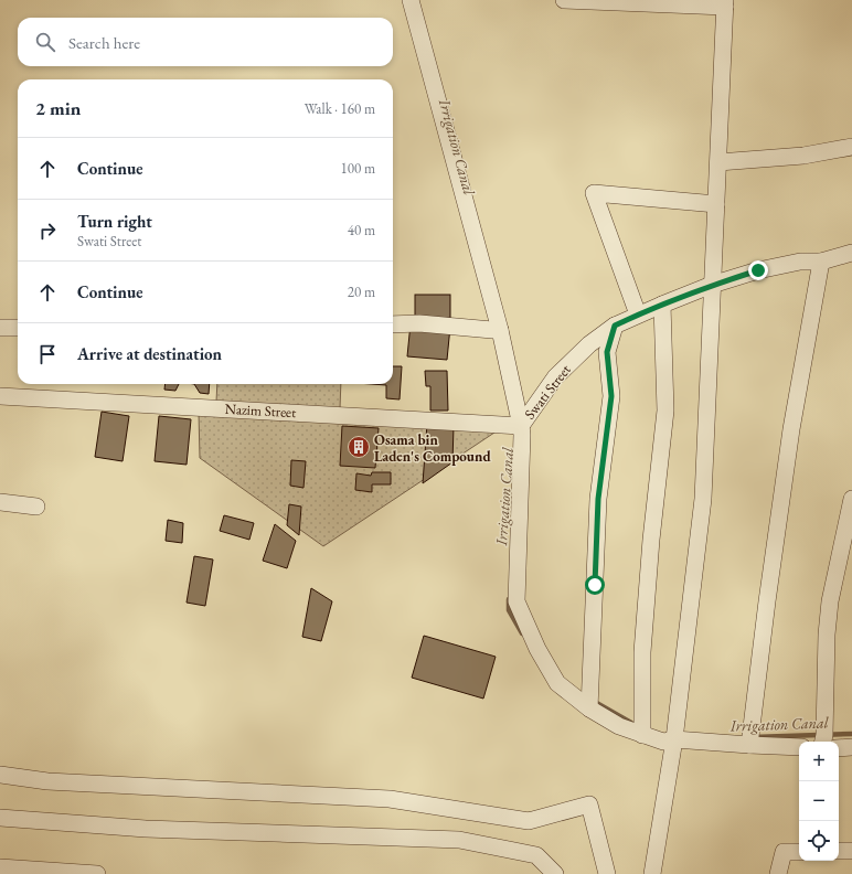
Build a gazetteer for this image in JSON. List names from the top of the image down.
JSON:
{
  "streets": {
    "street": ["Swati Street", "Nazim Street"]
  },
  "crossings": [
    ["Swati Street", "Nazim Street"]
  ],
  "water": ["Irrigation Canal"],
  "places": {
    "building": ["Osama bin Laden's Compound"]
  },
  "page": {
    "search": "Search here",
    "heading": ["2 min", "Walk · 160 m"],
    "list": [
      ["Continue", "100 m"],
      ["Turn right", "Swati Street", "40 m"],
      ["Continue", "20 m"],
      "Arrive at destination"
    ],
    "map_buttons": ["+", "−"]
  }
}
